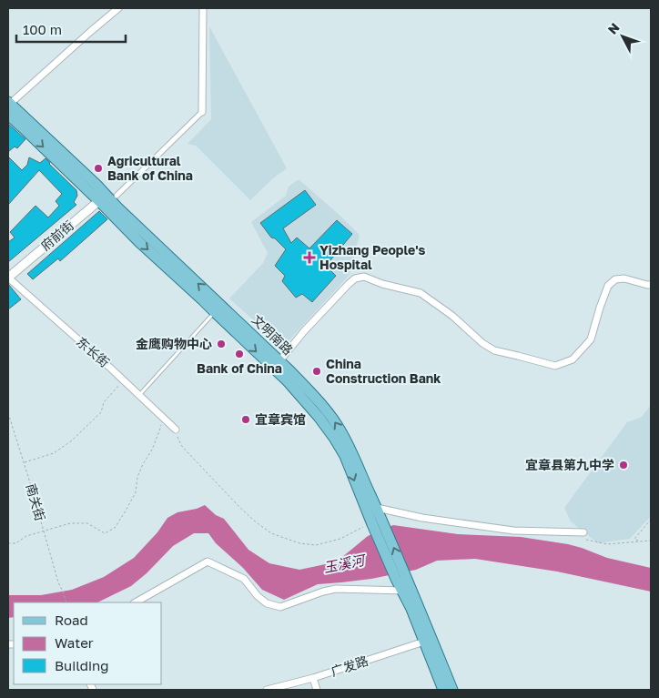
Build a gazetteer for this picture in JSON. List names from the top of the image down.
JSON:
{
  "streets": {
    "main road": ["文明南路"],
    "street": ["府前街", "东长街", "广发路"],
    "path": ["南关街"]
  },
  "crossings": [
    ["府前街", "文明南路"],
    ["府前街", "东长街"]
  ],
  "water": ["玉溪河"],
  "places": {
    "other": [
      "Agricultural Bank of China",
      "金鹰购物中心",
      "Bank of China",
      "China Construction Bank",
      "宜章宾馆",
      "宜章县第九中学"
    ],
    "health": ["Yizhang People's Hospital"]
  },
  "legend": ["Road", "Water", "Building"],
  "scale_bar": "100 m",
  "north": "top left"
}
